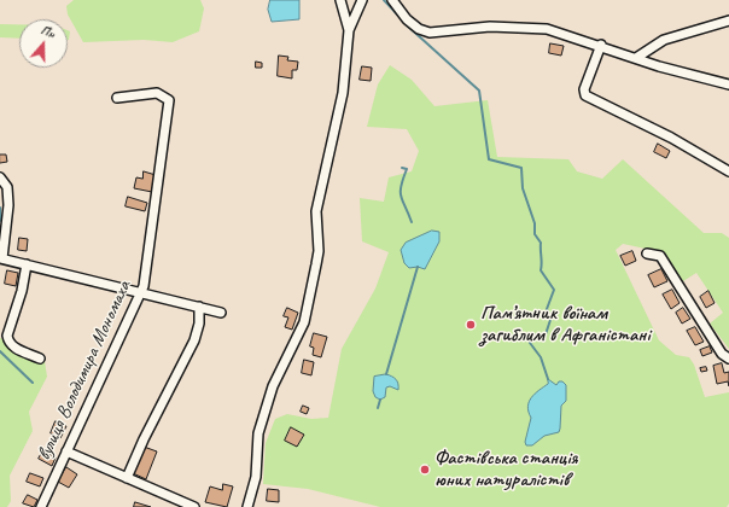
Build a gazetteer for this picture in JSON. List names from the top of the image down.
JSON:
{
  "streets": {
    "street": ["вулиця Володимира Мономаха"]
  },
  "places": ["Пам’ятник воїнам загиблим в Афганістані", "Фастівська станція юних натуралістів"],
  "north": "top"
}
